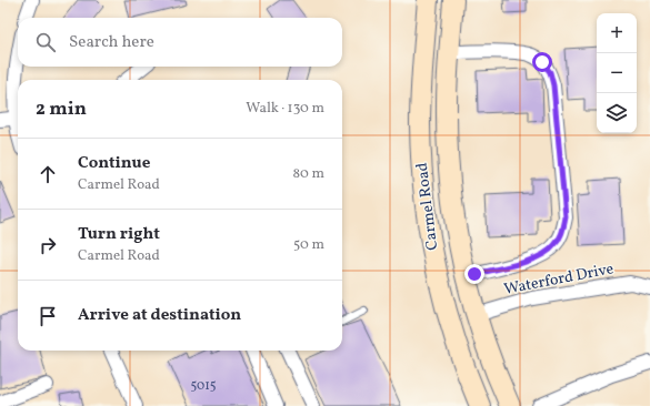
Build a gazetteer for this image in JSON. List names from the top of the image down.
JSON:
{
  "streets": {
    "main road": ["Carmel Road"],
    "street": ["Waterford Drive"]
  },
  "crossings": [
    ["Carmel Road", "Waterford Drive"]
  ],
  "house_numbers": ["5015"],
  "page": {
    "map_buttons": ["+", "−"],
    "search": "Search here",
    "heading": ["2 min", "Walk · 130 m"],
    "list": [
      ["Continue", "Carmel Road", "80 m"],
      ["Turn right", "Carmel Road", "50 m"],
      "Arrive at destination"
    ]
  }
}
